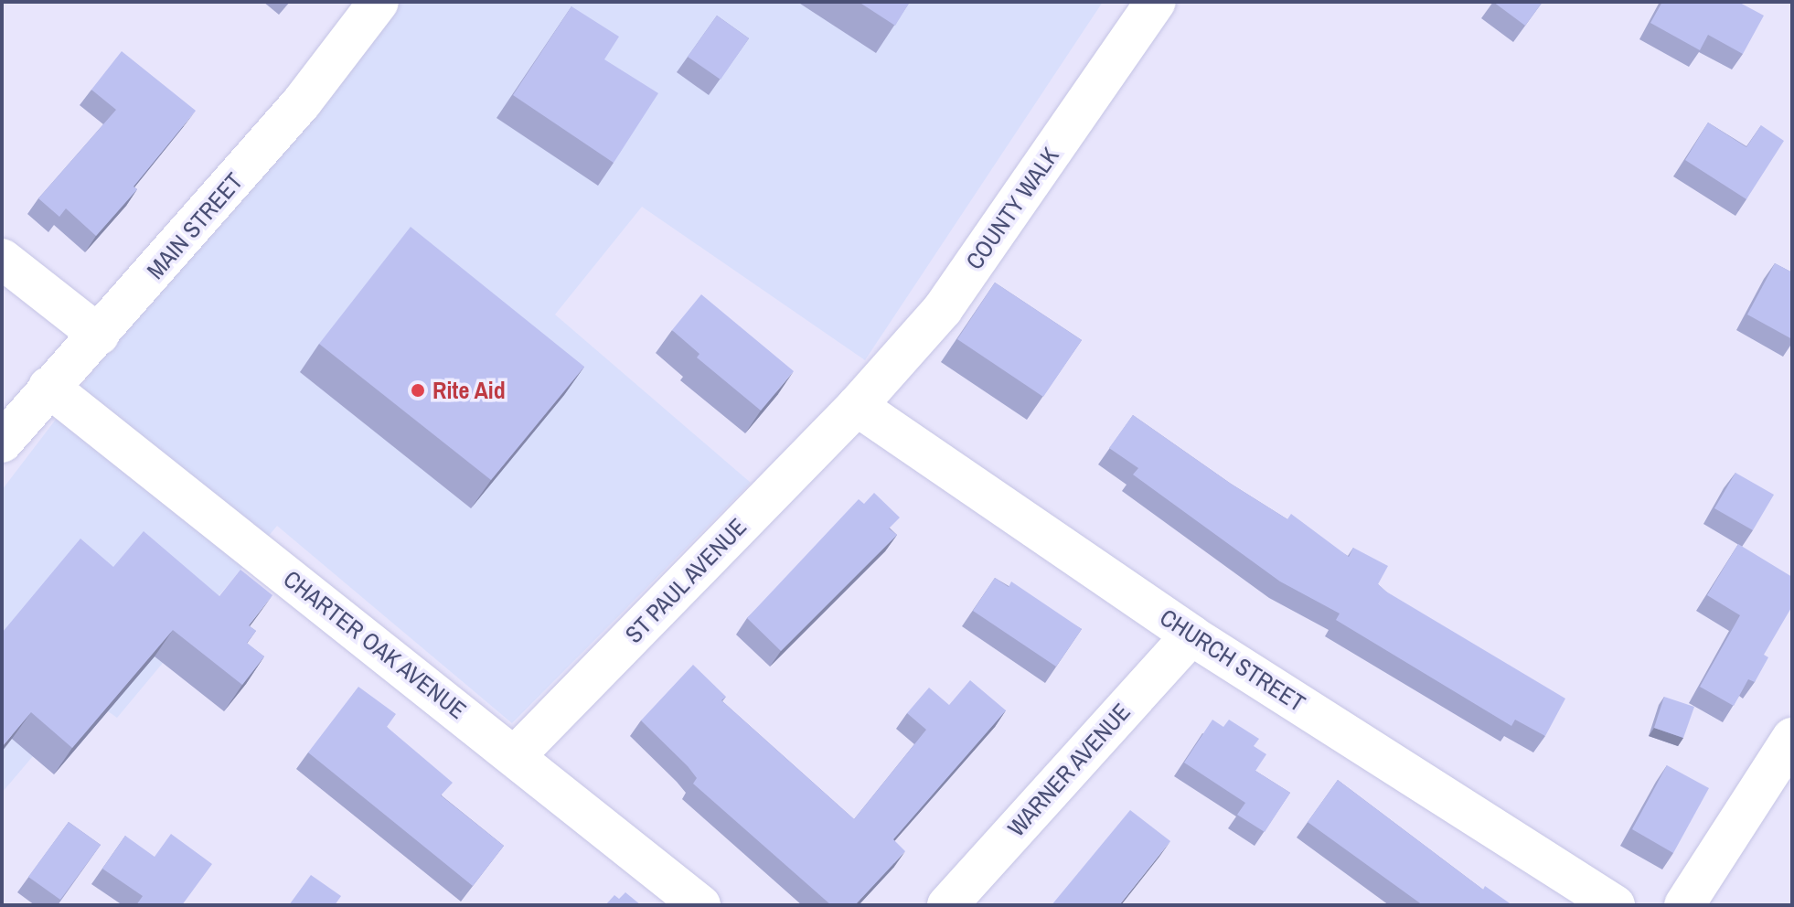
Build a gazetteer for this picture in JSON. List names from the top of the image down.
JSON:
{
  "streets": {
    "street": [
      "COUNTY WALK",
      "MAIN STREET",
      "ST PAUL AVENUE",
      "CHARTER OAK AVENUE",
      "CHURCH STREET",
      "WARNER AVENUE"
    ]
  },
  "crossings": [
    ["COUNTY WALK", "ST PAUL AVENUE"],
    ["COUNTY WALK", "CHURCH STREET"],
    ["MAIN STREET", "CHARTER OAK AVENUE"],
    ["ST PAUL AVENUE", "CHARTER OAK AVENUE"],
    ["ST PAUL AVENUE", "CHURCH STREET"],
    ["CHURCH STREET", "WARNER AVENUE"]
  ],
  "places": ["Rite Aid"]
}
